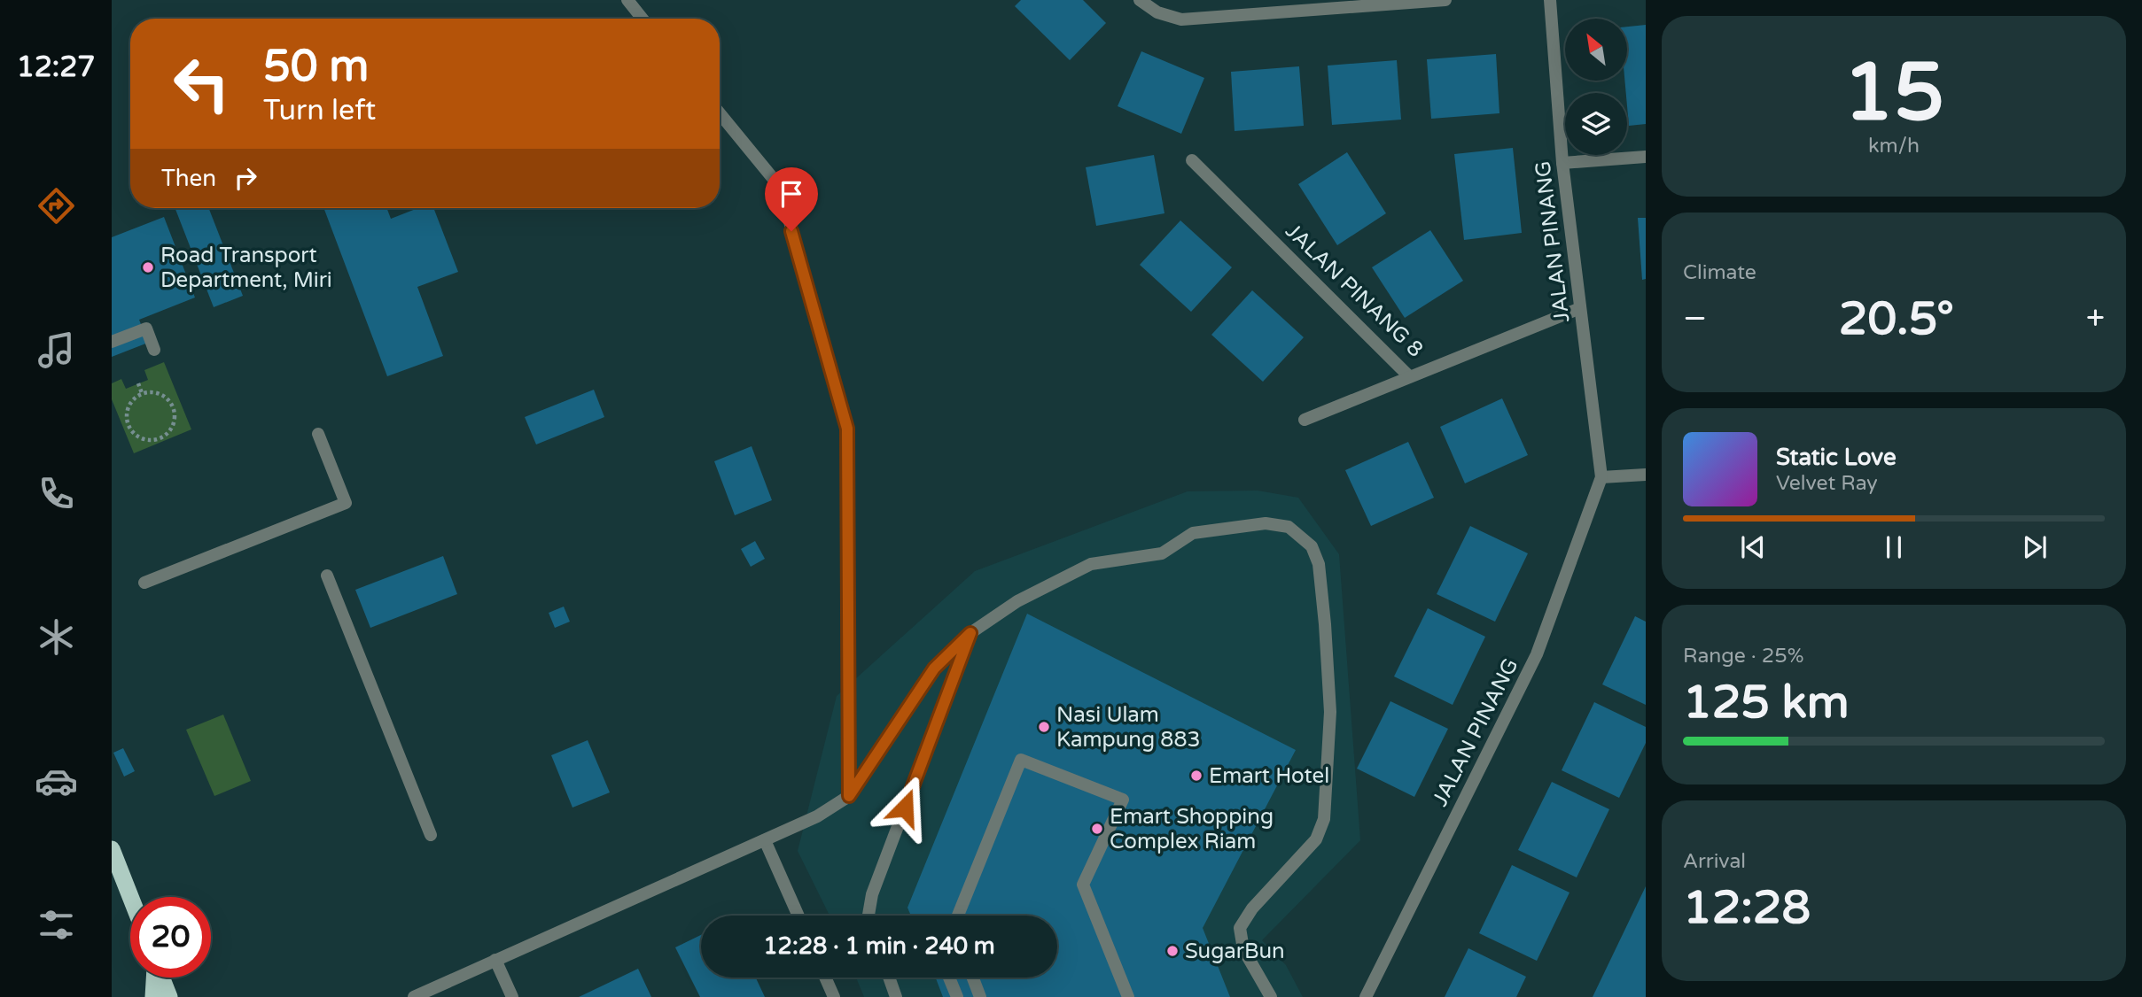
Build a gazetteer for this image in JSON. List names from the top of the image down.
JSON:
{
  "streets": {
    "street": ["JALAN PINANG", "JALAN PINANG 8"]
  },
  "crossings": [
    ["JALAN PINANG", "JALAN PINANG 8"]
  ],
  "places": [
    "Road Transport Department, Miri",
    "Nasi Ulam Kampung 883",
    "Emart Hotel",
    "Emart Shopping Complex Riam",
    "SugarBun"
  ],
  "north": "top left",
  "page": {
    "tabs": "12:27",
    "tile": [
      ["15", "km/h"],
      "Climate",
      ["Range · 25%", "125 km"],
      ["Arrival", "12:28"]
    ],
    "turn": ["50 m", "Turn left"],
    "then": "Then",
    "heat": ["−", "20.5°", "+"],
    "song": ["Static Love", "Velvet Ray"],
    "limit": "20",
    "trip": "12:28 · 1 min · 240 m"
  }
}
